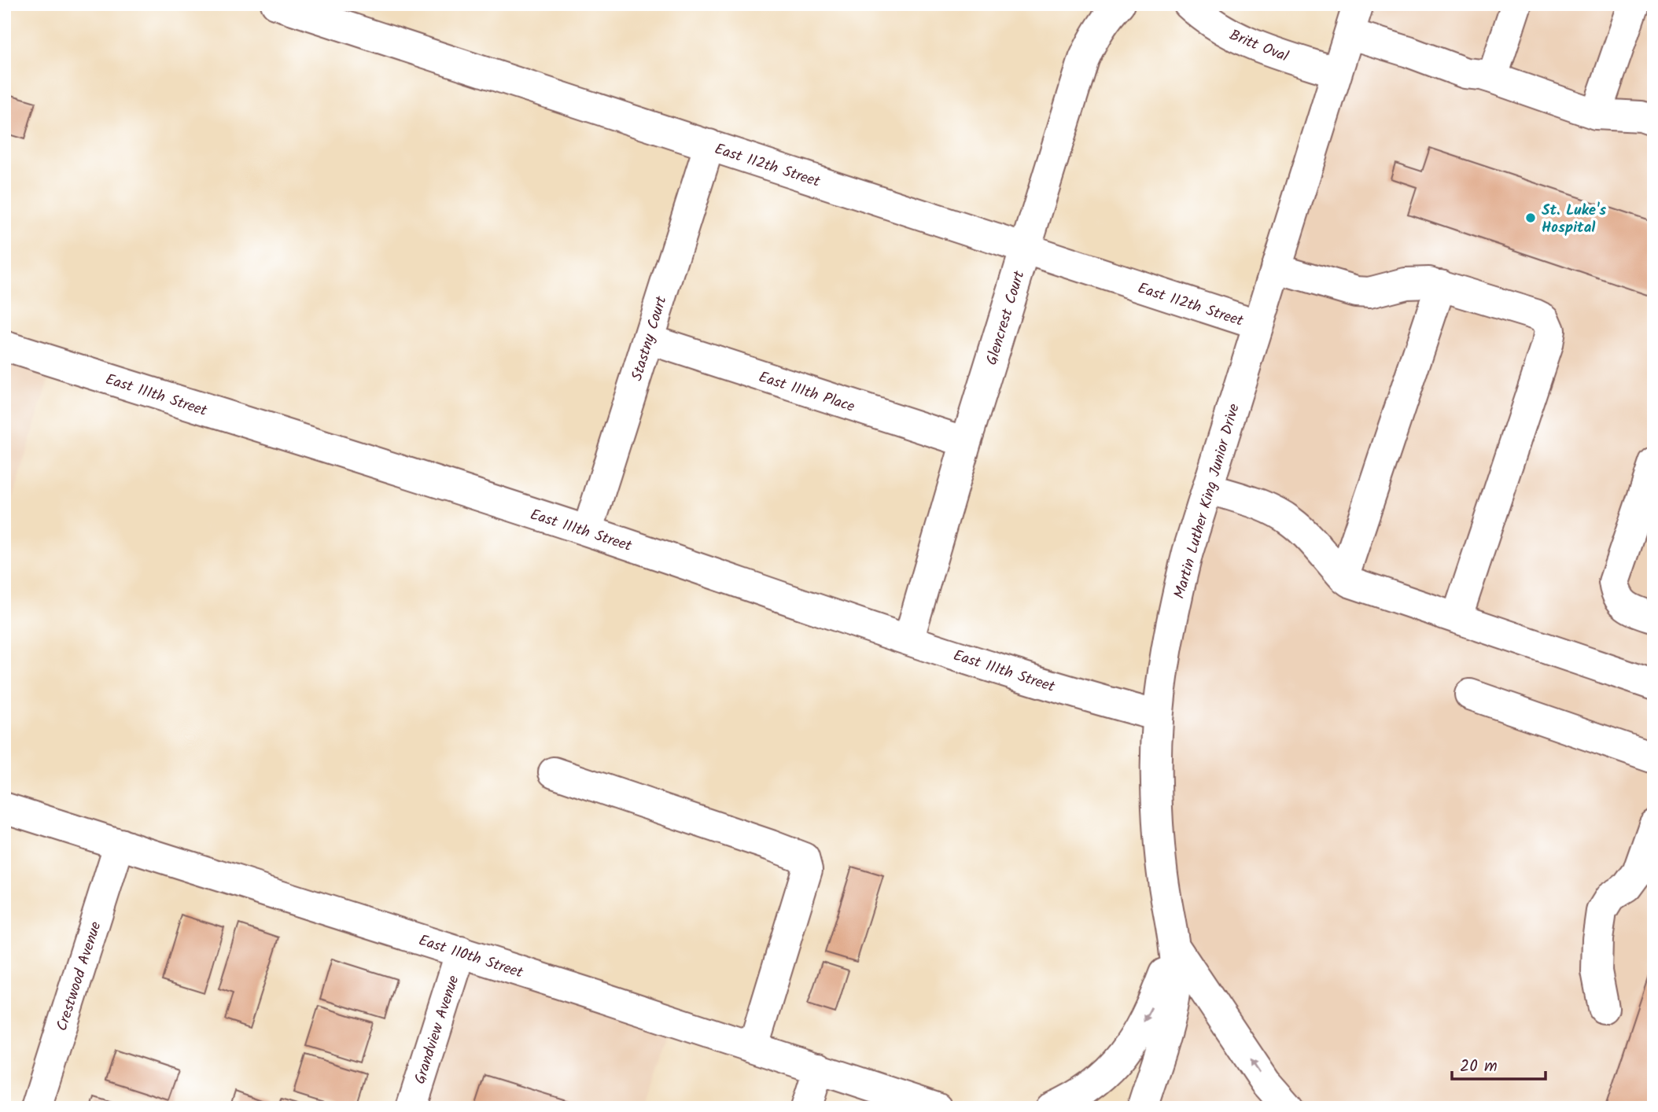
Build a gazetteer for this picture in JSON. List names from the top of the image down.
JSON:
{
  "streets": {
    "street": [
      "Britt Oval",
      "East 112th Street",
      "Glencrest Court",
      "Stastny Court",
      "East 111th Place",
      "East 111th Street",
      "Martin Luther King Junior Drive",
      "East 110th Street",
      "Crestwood Avenue",
      "Grandview Avenue"
    ]
  },
  "crossings": [
    ["Britt Oval", "Martin Luther King Junior Drive"],
    ["East 112th Street", "Glencrest Court"],
    ["East 112th Street", "Stastny Court"],
    ["East 112th Street", "Martin Luther King Junior Drive"],
    ["Glencrest Court", "East 111th Place"],
    ["Glencrest Court", "East 111th Street"],
    ["Stastny Court", "East 111th Place"],
    ["Stastny Court", "East 111th Street"],
    ["East 111th Street", "Martin Luther King Junior Drive"],
    ["East 110th Street", "Crestwood Avenue"],
    ["East 110th Street", "Grandview Avenue"]
  ],
  "places": ["St. Luke's Hospital"],
  "scale_bar": "20 m"
}
